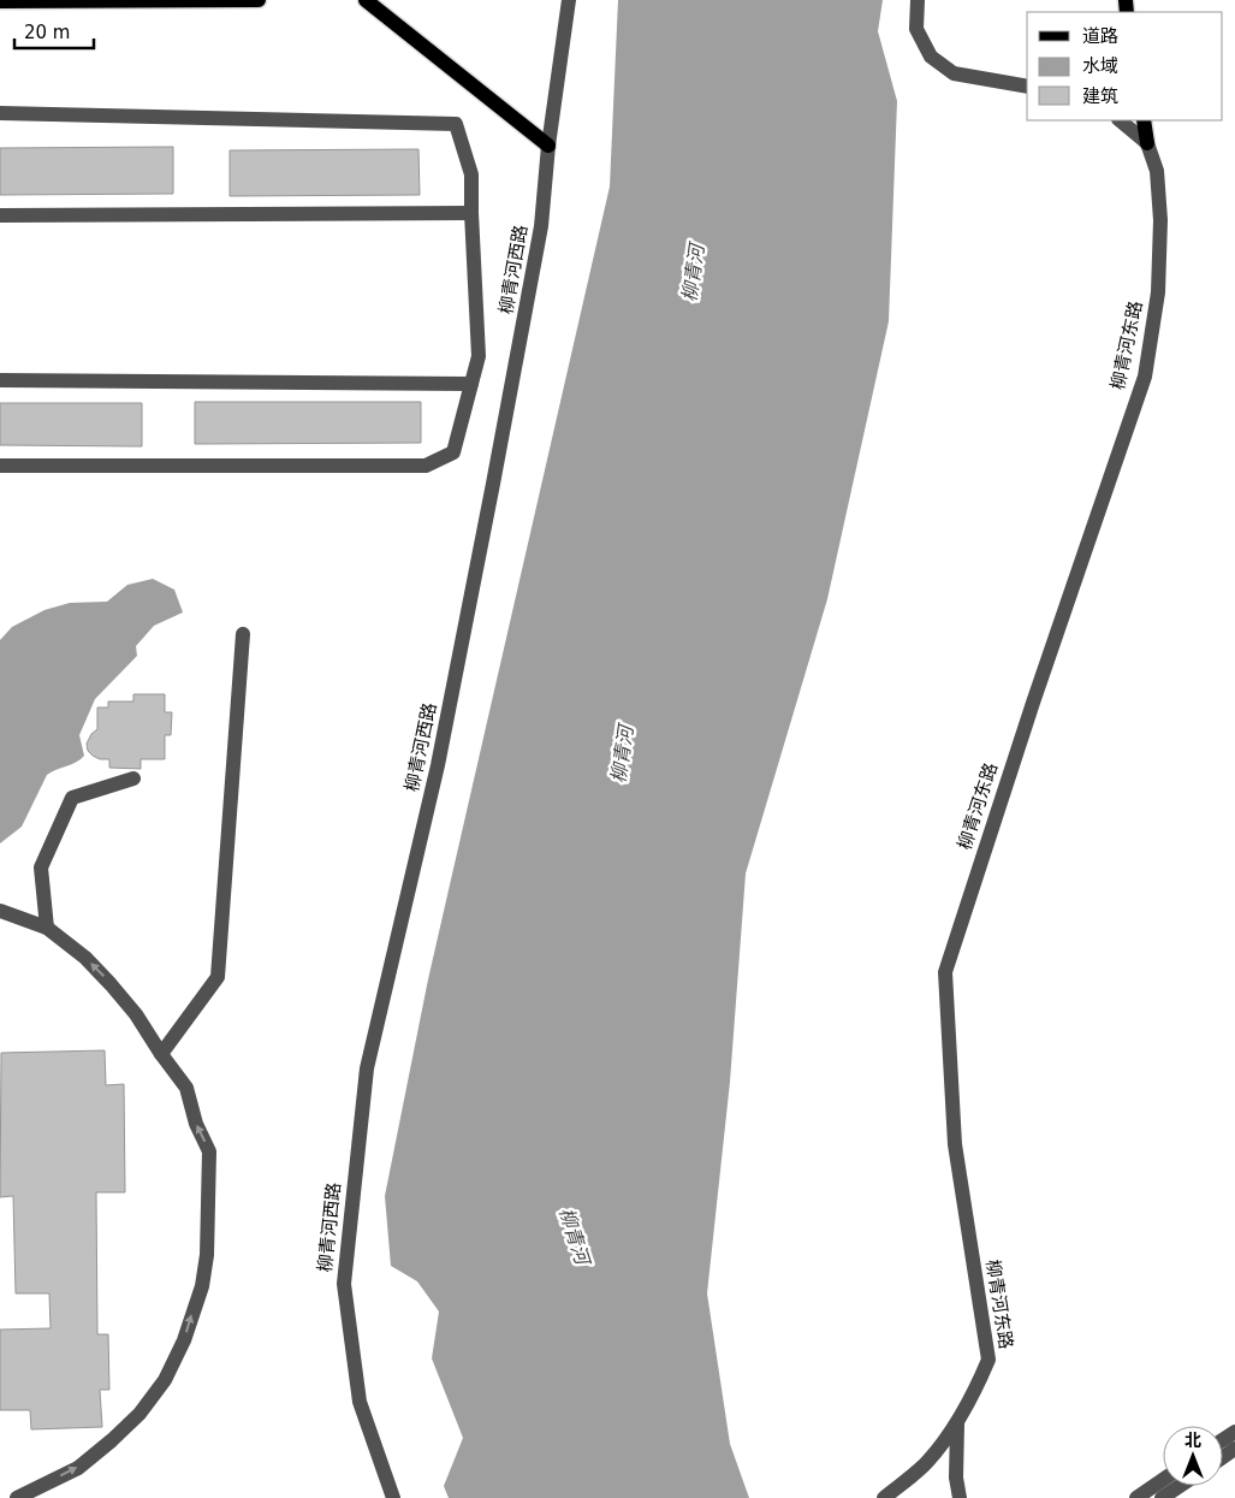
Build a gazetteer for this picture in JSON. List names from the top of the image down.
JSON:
{
  "streets": {
    "street": ["柳青河西路", "柳青河东路"]
  },
  "water": ["柳青河"],
  "legend": ["道路", "水域", "建筑"],
  "scale_bar": "20 m",
  "north": "top"
}
